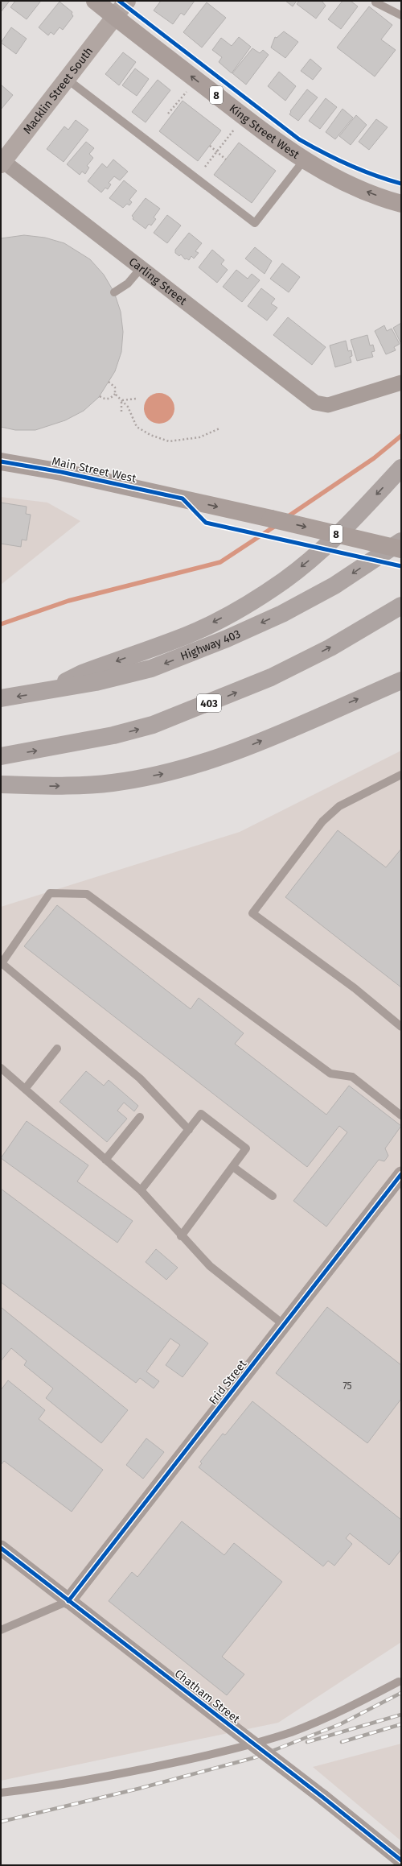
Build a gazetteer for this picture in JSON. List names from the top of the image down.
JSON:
{
  "streets": {
    "highway": ["Highway 403", "403"],
    "main road": ["8", "King Street West", "Main Street West"],
    "street": [
      "Macklin Street South",
      "Carling Street",
      "Frid Street",
      "Chatham Street"
    ]
  },
  "crossings": [
    ["Macklin Street South", "King Street West"],
    ["Macklin Street South", "Carling Street"],
    ["Frid Street", "Chatham Street"]
  ],
  "one_way": ["King Street West", "Main Street West"],
  "house_numbers": ["75"]
}
